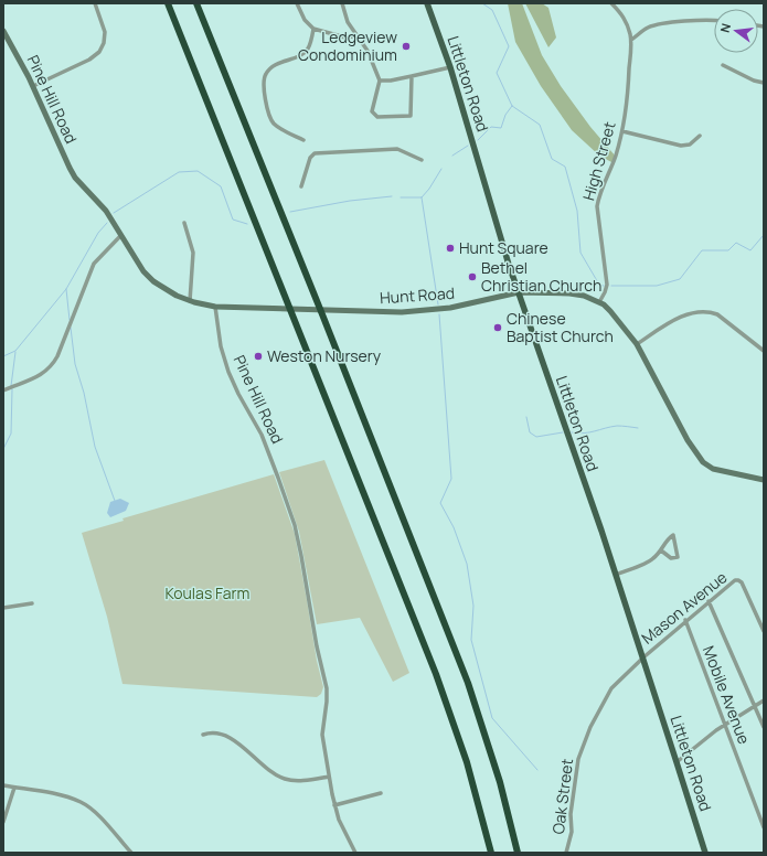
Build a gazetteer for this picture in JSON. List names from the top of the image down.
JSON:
{
  "streets": {
    "main road": ["Littleton Road"],
    "street": [
      "Pine Hill Road",
      "High Street",
      "Hunt Road",
      "Mason Avenue",
      "Mobile Avenue",
      "Oak Street"
    ]
  },
  "crossings": [
    ["Littleton Road", "Hunt Road"],
    ["Littleton Road", "Mason Avenue"],
    ["Littleton Road", "Oak Street"],
    ["Pine Hill Road", "Hunt Road"],
    ["High Street", "Hunt Road"],
    ["Mason Avenue", "Mobile Avenue"],
    ["Mason Avenue", "Oak Street"]
  ],
  "parks": ["Koulas Farm"],
  "places": [
    "Ledgeview Condominium",
    "Hunt Square",
    "Bethel Christian Church",
    "Chinese Baptist Church",
    "Weston Nursery"
  ],
  "north": "left"
}
